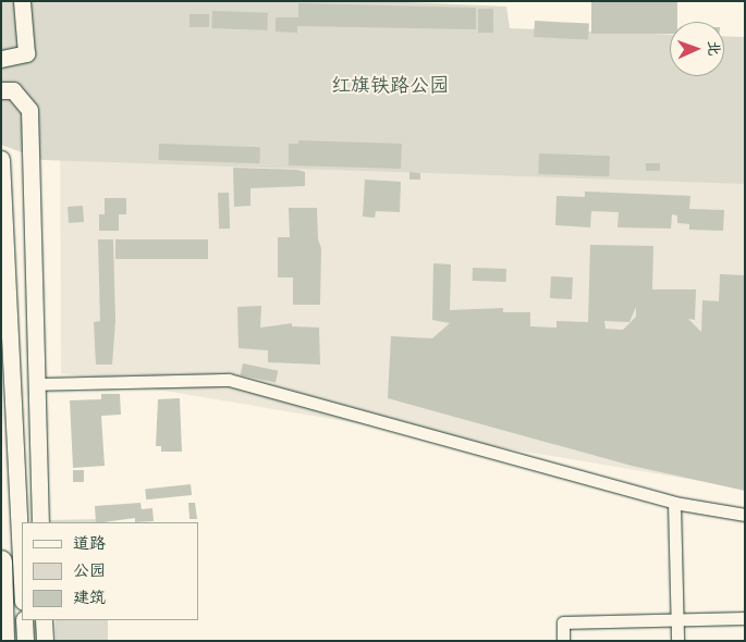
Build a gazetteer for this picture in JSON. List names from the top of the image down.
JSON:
{
  "parks": ["红旗铁路公园"],
  "legend": ["道路", "公园", "建筑"],
  "north": "right"
}
